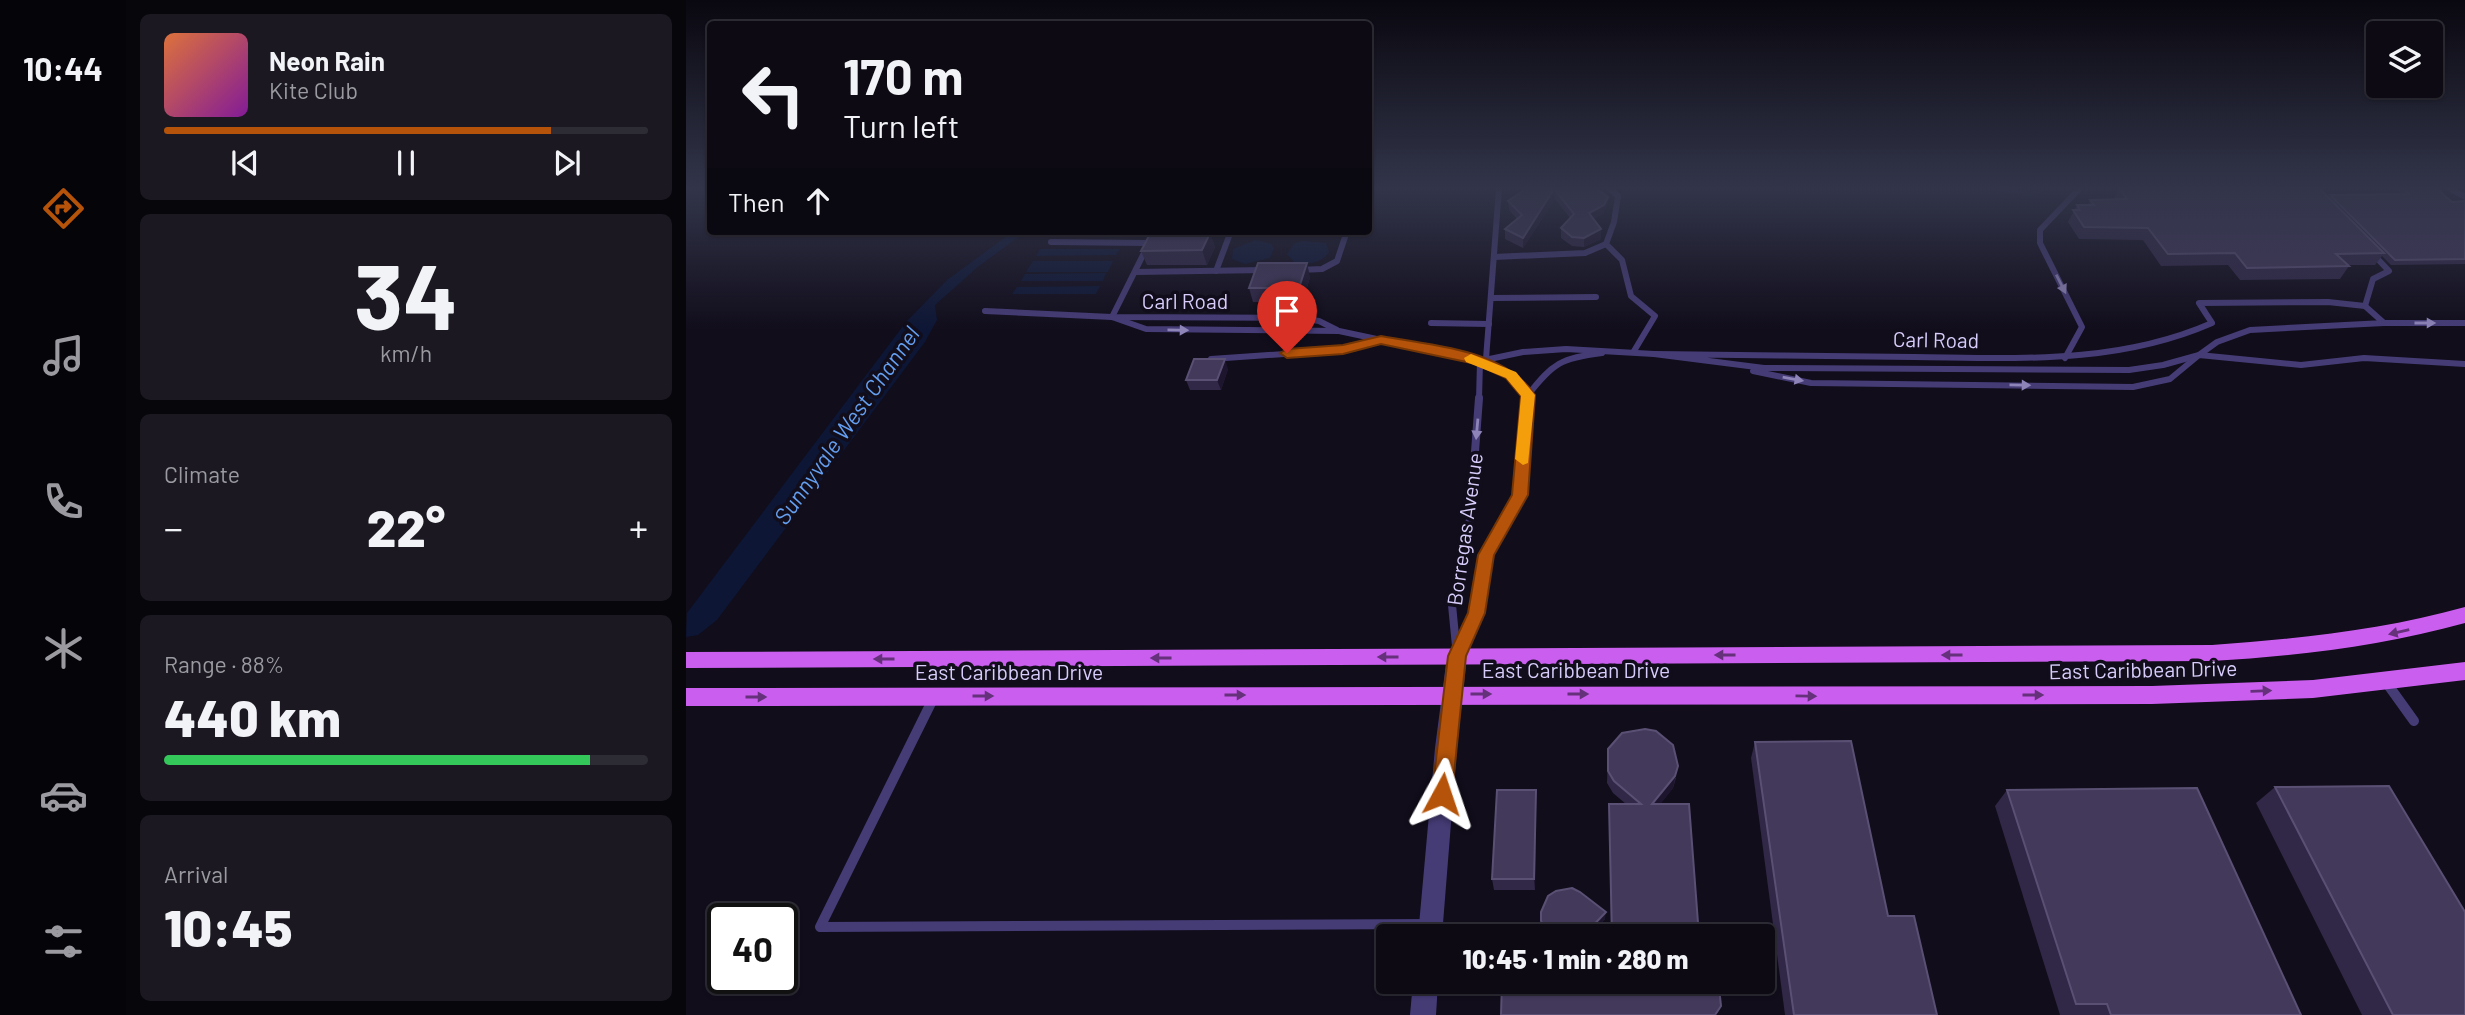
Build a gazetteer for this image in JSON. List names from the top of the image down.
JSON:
{
  "streets": {
    "main road": ["East Caribbean Drive"],
    "street": ["Borregas Avenue"],
    "lane": ["Carl Road"]
  },
  "crossings": [
    ["Carl Road", "Borregas Avenue"],
    ["Borregas Avenue", "East Caribbean Drive"]
  ],
  "water": ["Sunnyvale West Channel"],
  "page": {
    "tabs": "10:44",
    "turn": ["170 m", "Turn left"],
    "song": ["Neon Rain", "Kite Club"],
    "then": "Then",
    "tile": [
      ["34", "km/h"],
      "Climate",
      ["Range · 88%", "440 km"],
      ["Arrival", "10:45"]
    ],
    "heat": ["−", "22°", "+"],
    "limit": "40",
    "trip": "10:45 · 1 min · 280 m"
  }
}
